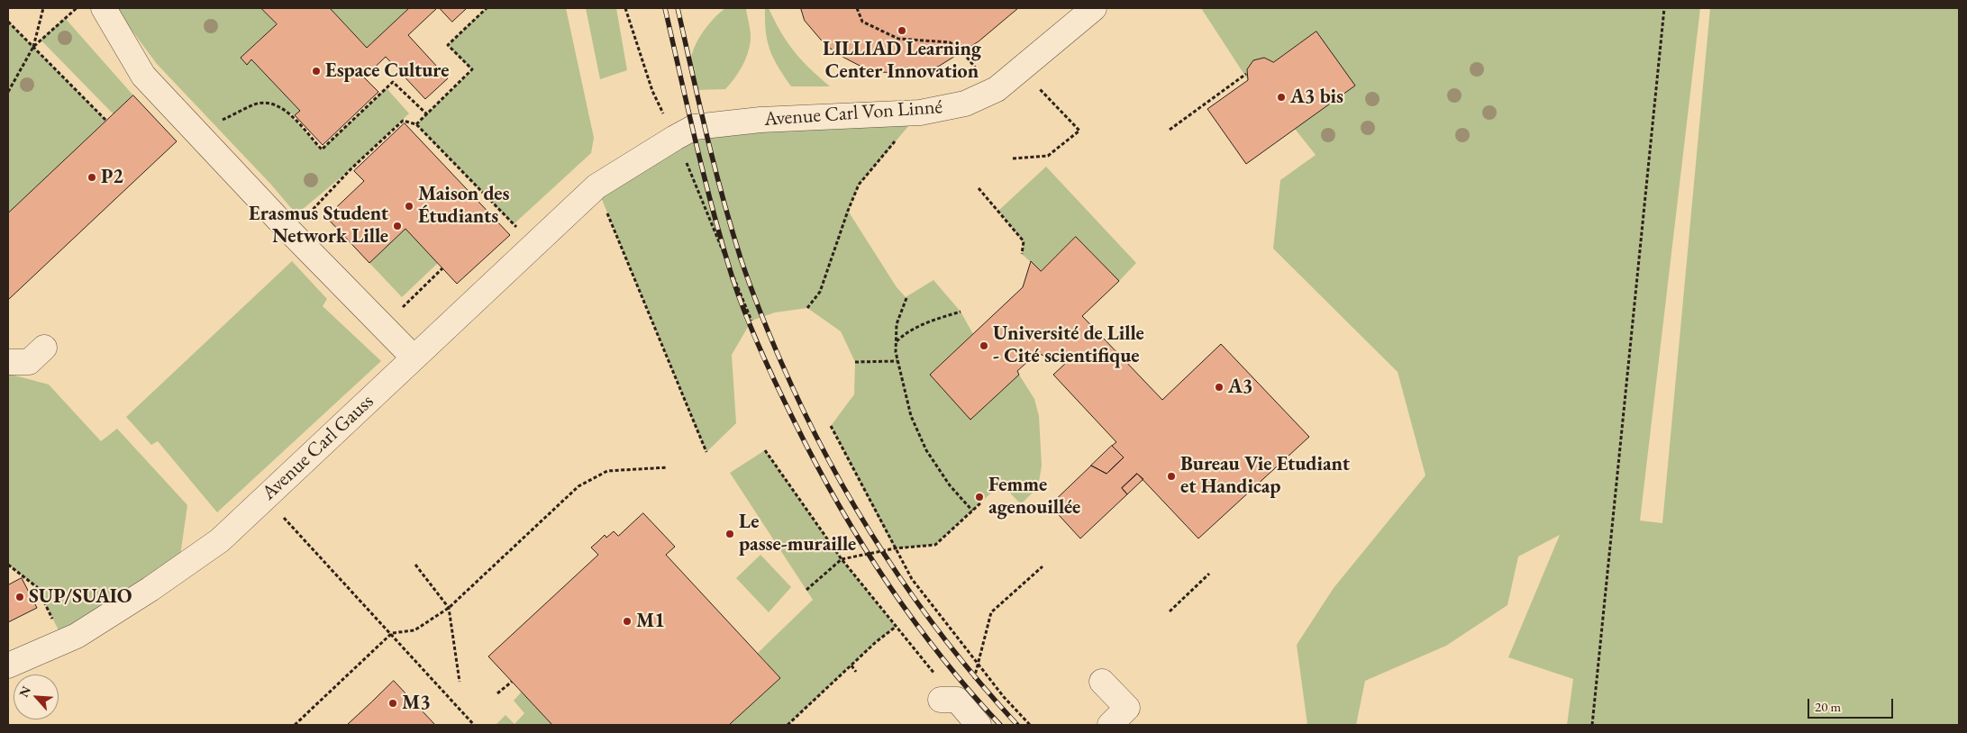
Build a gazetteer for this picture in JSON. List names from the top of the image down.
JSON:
{
  "streets": {
    "street": ["Avenue Carl Von Linné", "Avenue Carl Gauss"]
  },
  "crossings": [
    ["Avenue Carl Von Linné", "Avenue Carl Gauss"]
  ],
  "places": [
    "LILLIAD Learning Center Innovation",
    "Espace Culture",
    "A3 bis",
    "P2",
    "Maison des Étudiants",
    "Erasmus Student Network Lille",
    "Université de Lille ‐ Cité scientifique",
    "A3",
    "Bureau Vie Etudiant et Handicap",
    "Femme agenouillée",
    "Le passe-muraille",
    "SUP/SUAIO",
    "M1",
    "M3"
  ],
  "scale_bar": "20 m",
  "north": "top left"
}
